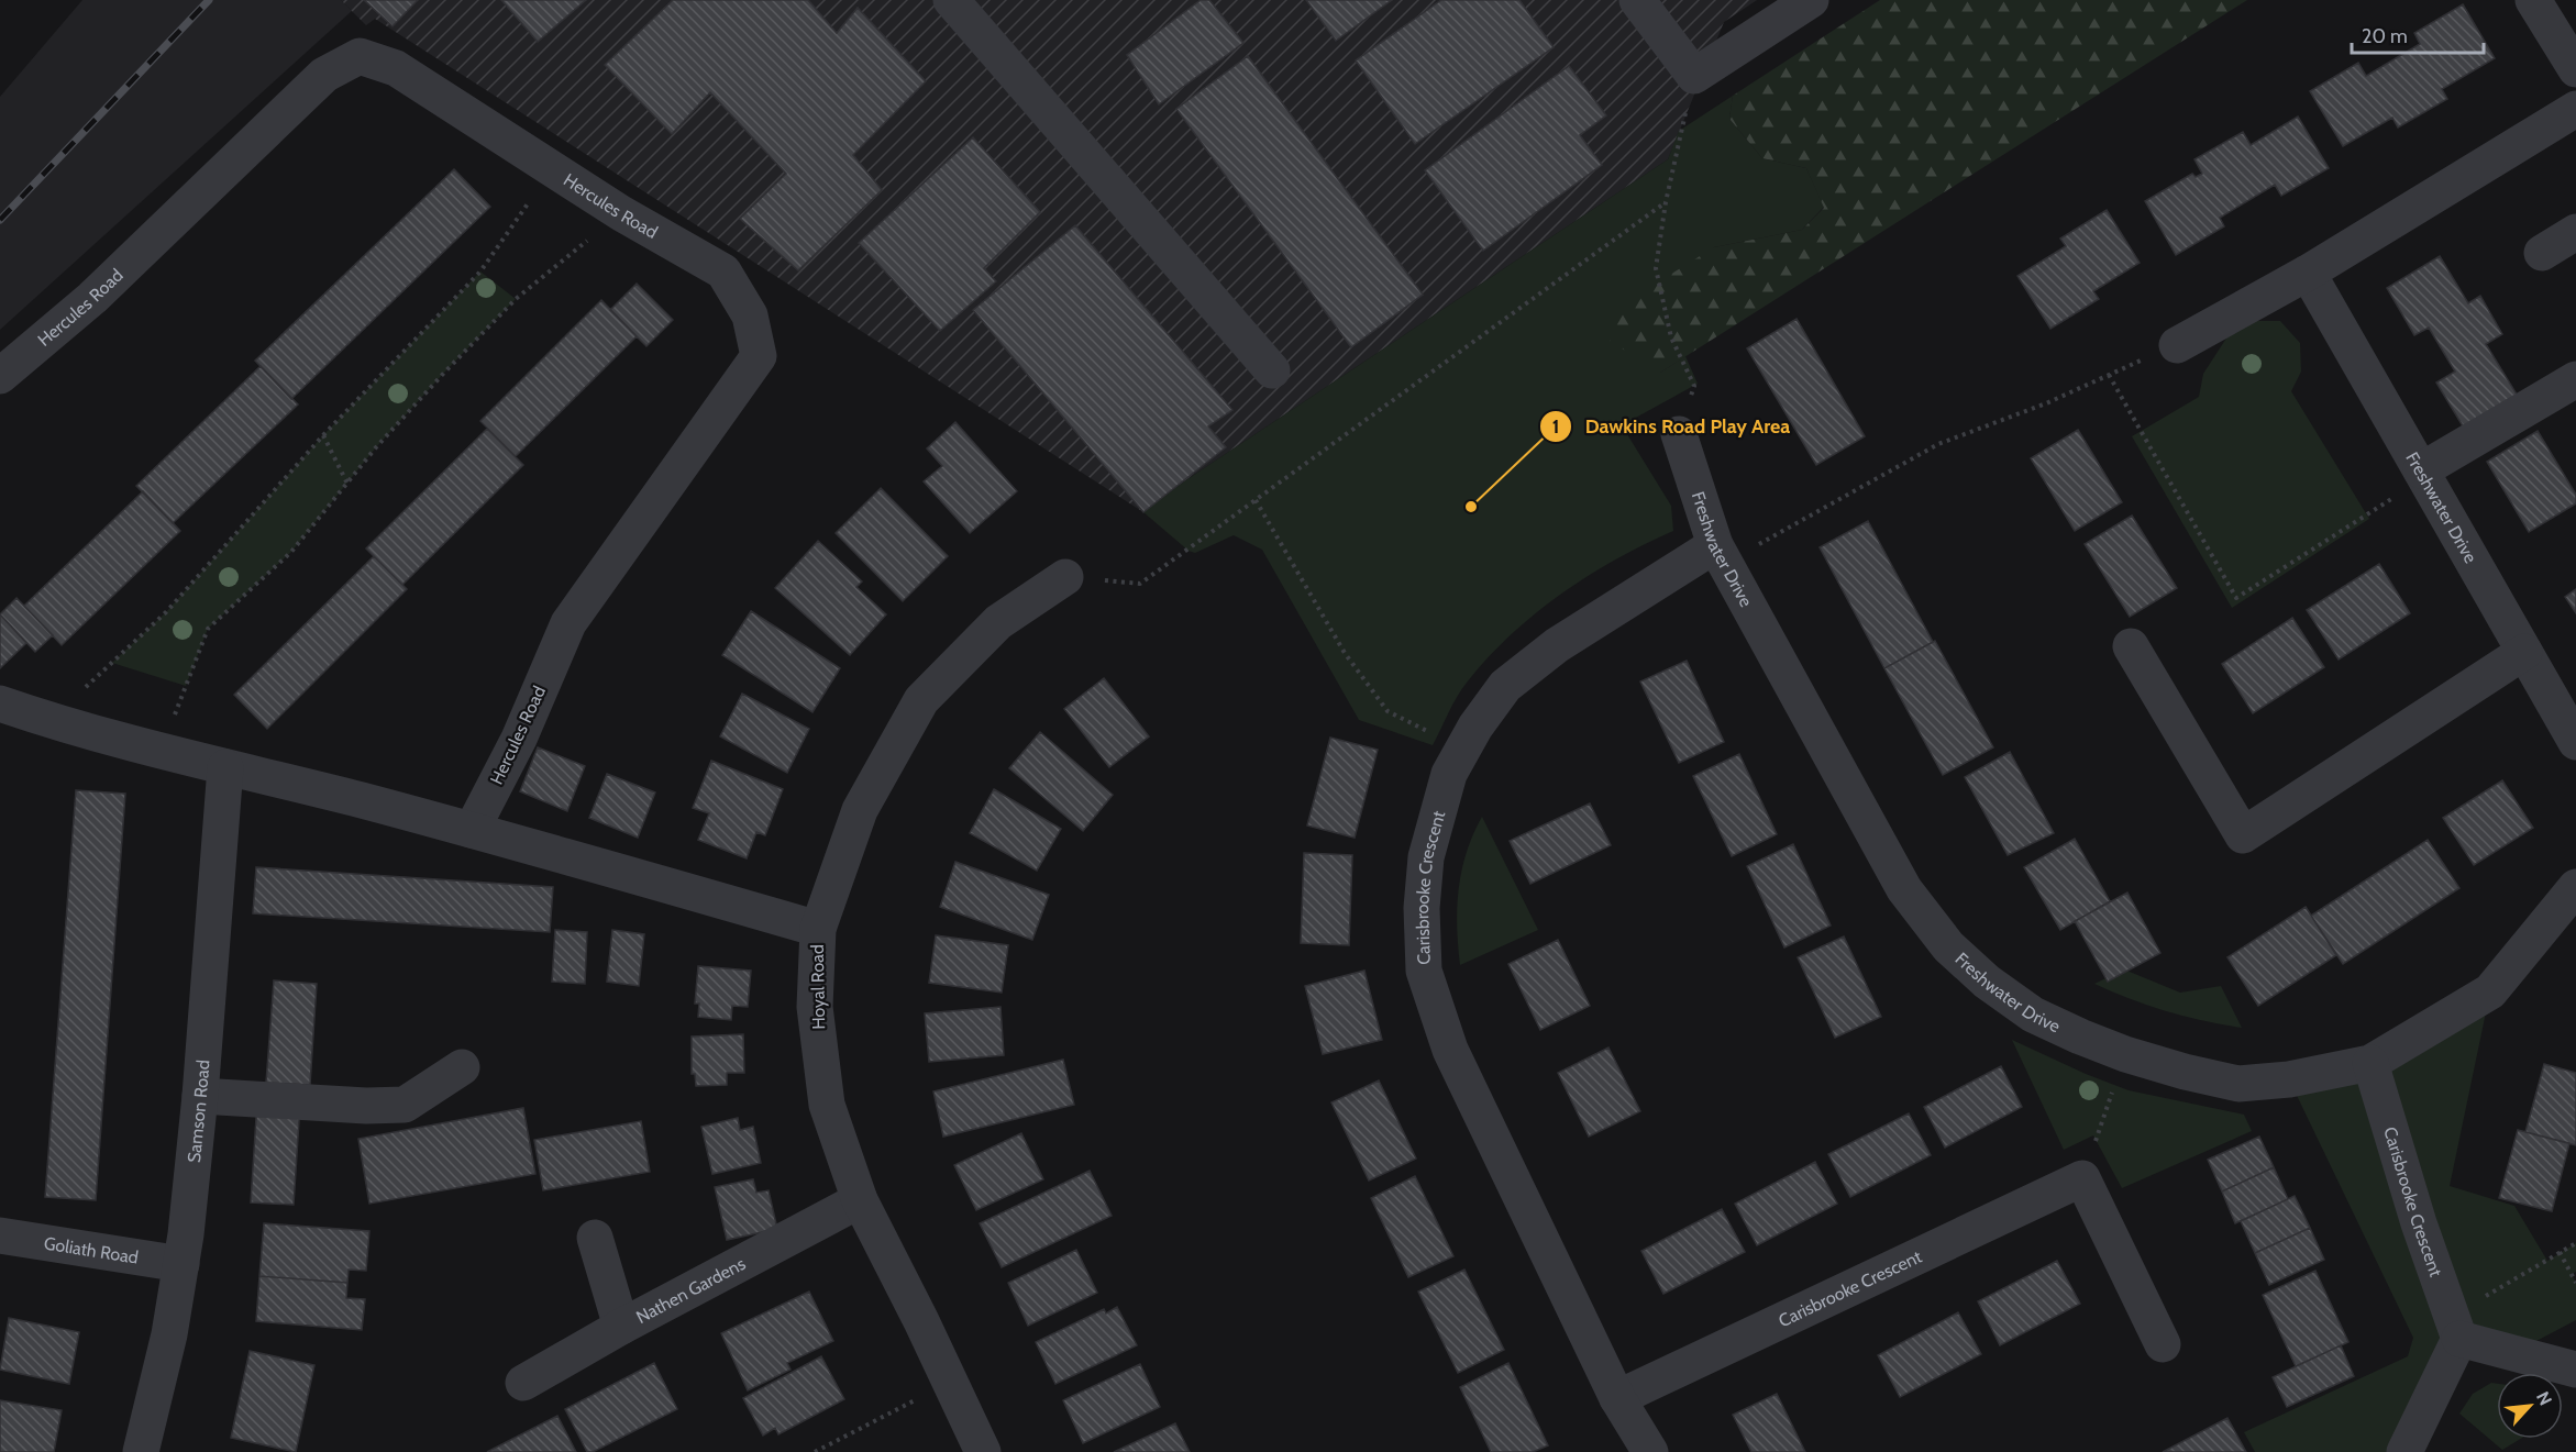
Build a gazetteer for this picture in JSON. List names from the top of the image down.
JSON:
{
  "streets": {
    "street": [
      "Hercules Road",
      "Freshwater Drive",
      "Carisbrooke Crescent",
      "Hoyal Road",
      "Samson Road",
      "Goliath Road",
      "Nathen Gardens"
    ]
  },
  "crossings": [
    ["Freshwater Drive", "Carisbrooke Crescent"],
    ["Hoyal Road", "Nathen Gardens"],
    ["Samson Road", "Goliath Road"]
  ],
  "places": ["Dawkins Road Play Area"],
  "scale_bar": "20 m",
  "north": "top right"
}
